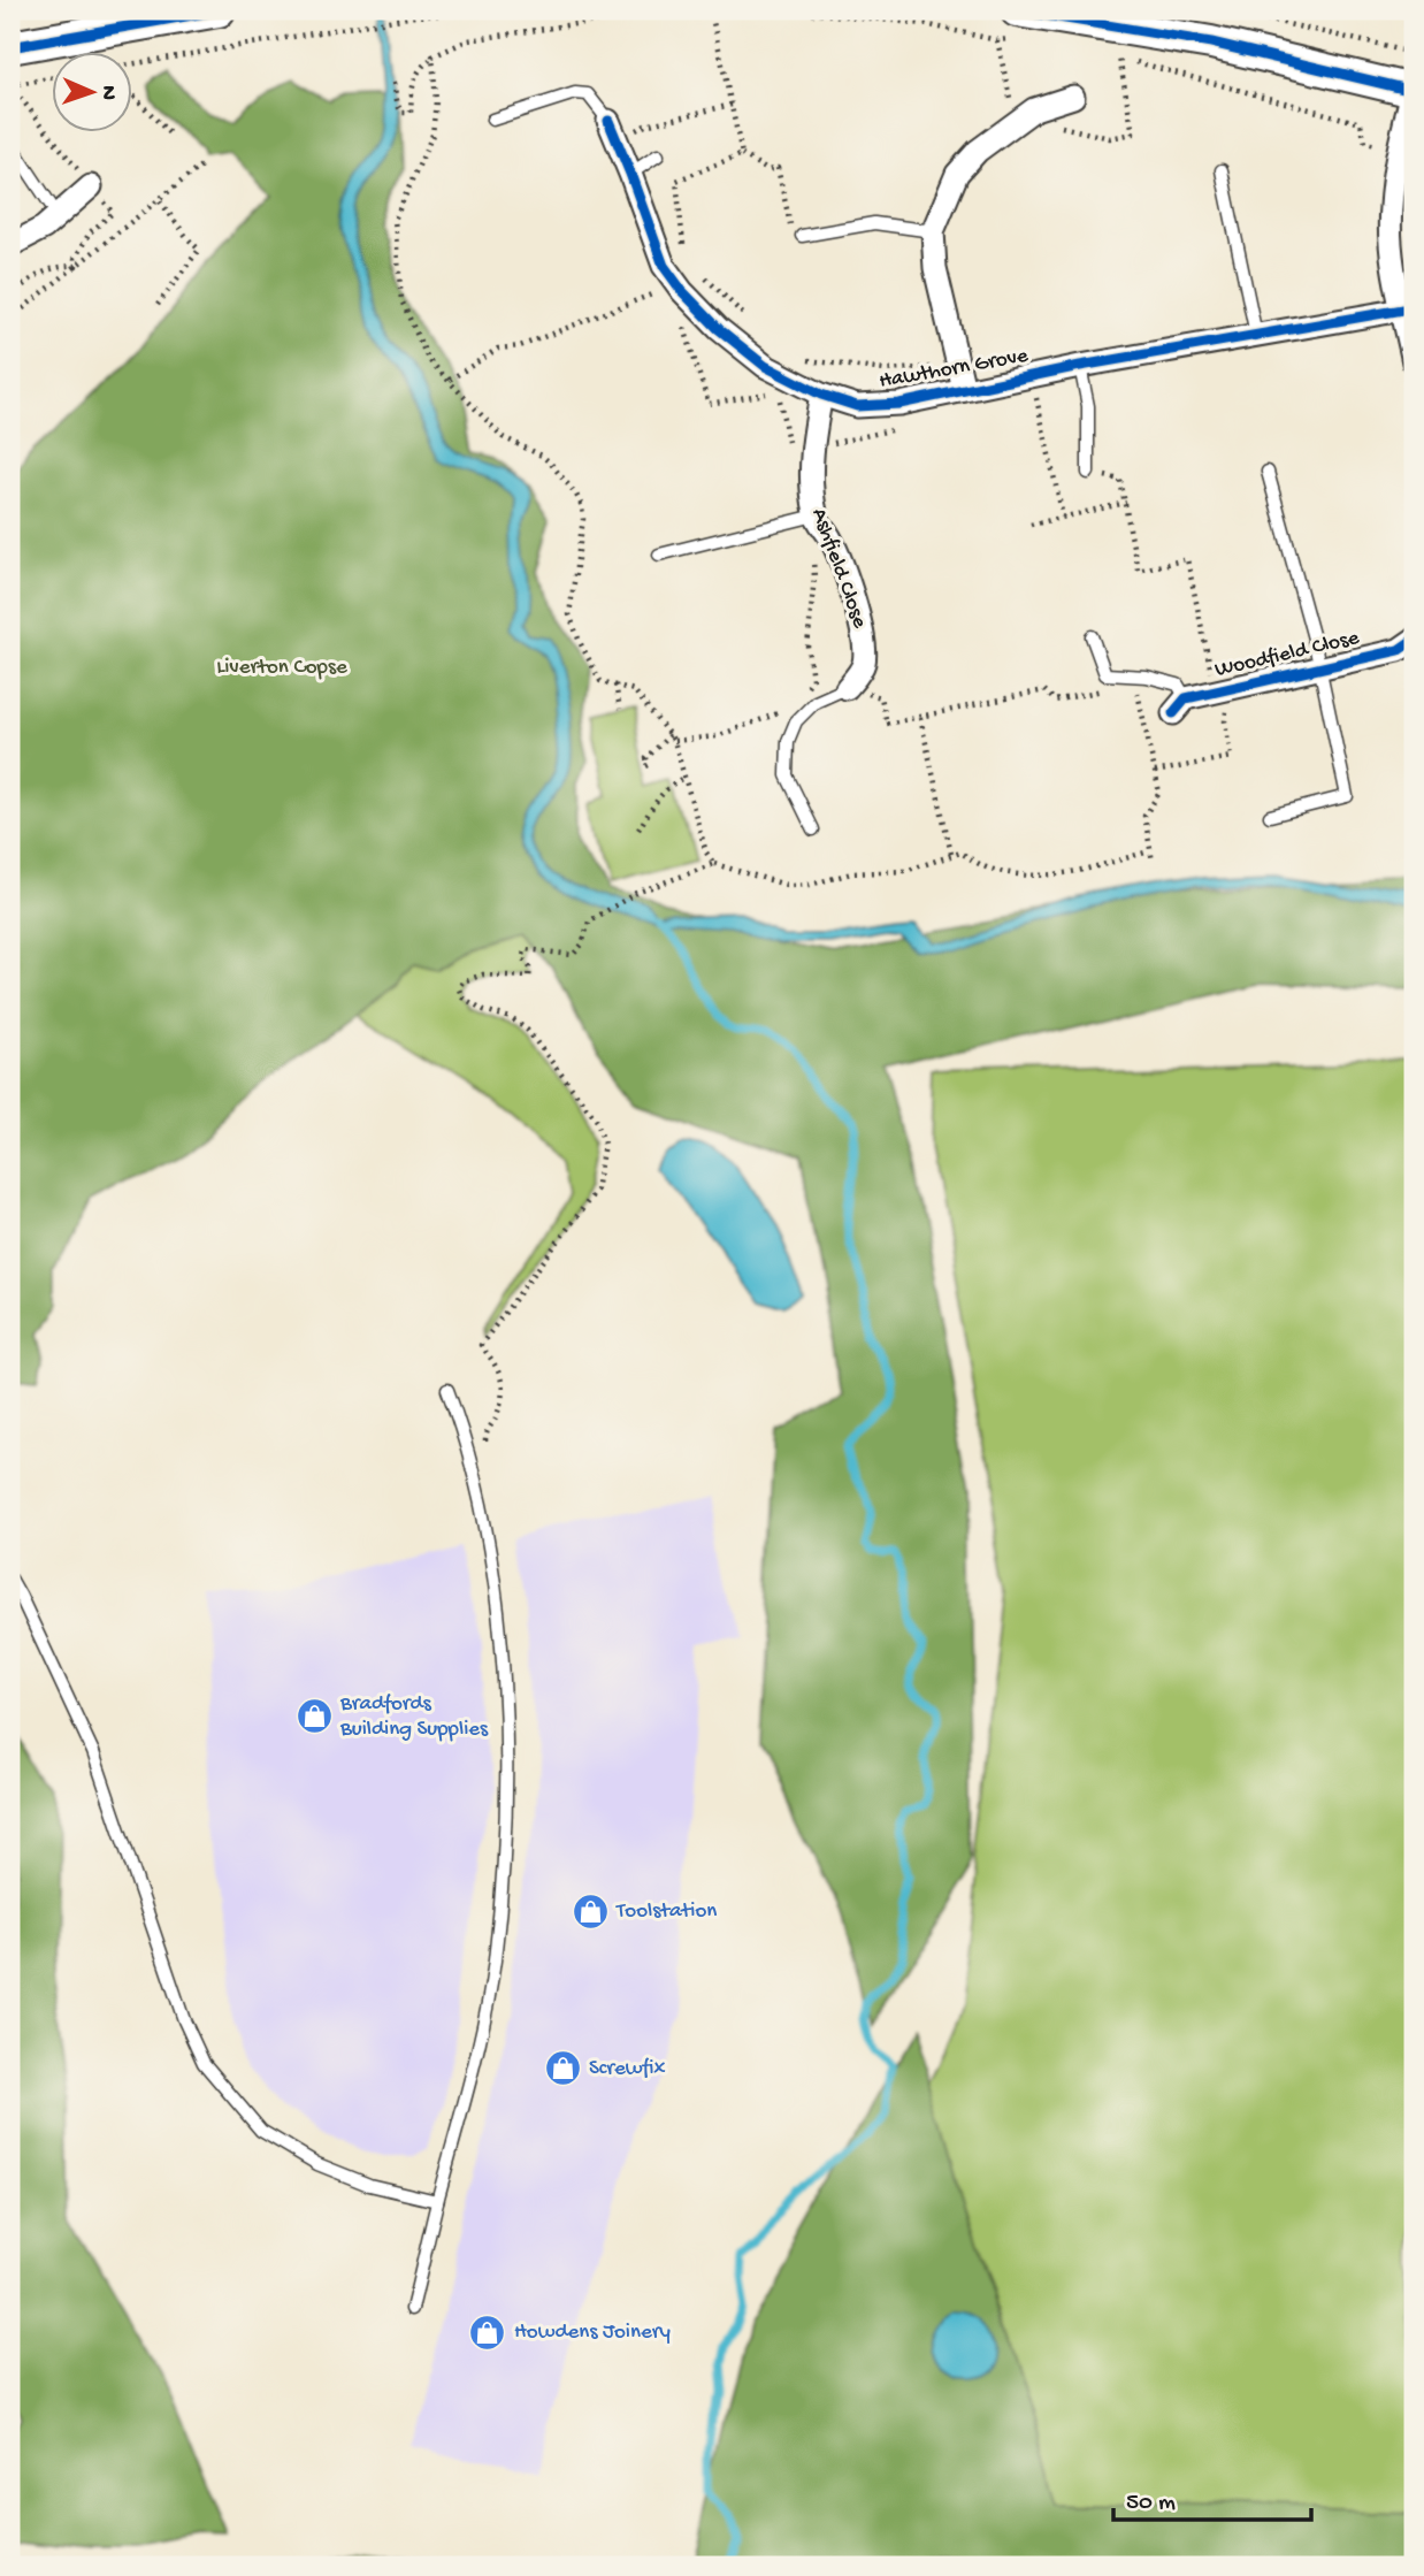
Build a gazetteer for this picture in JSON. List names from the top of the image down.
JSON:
{
  "streets": {
    "street": ["Hawthorn Grove", "Ashfield Close", "Woodfield Close"]
  },
  "crossings": [
    ["Hawthorn Grove", "Ashfield Close"]
  ],
  "parks": ["Liverton Copse"],
  "places": {
    "shop": [
      "Bradfords Building Supplies",
      "Toolstation",
      "Screwfix",
      "Howdens Joinery"
    ]
  },
  "scale_bar": "50 m",
  "north": "right"
}
